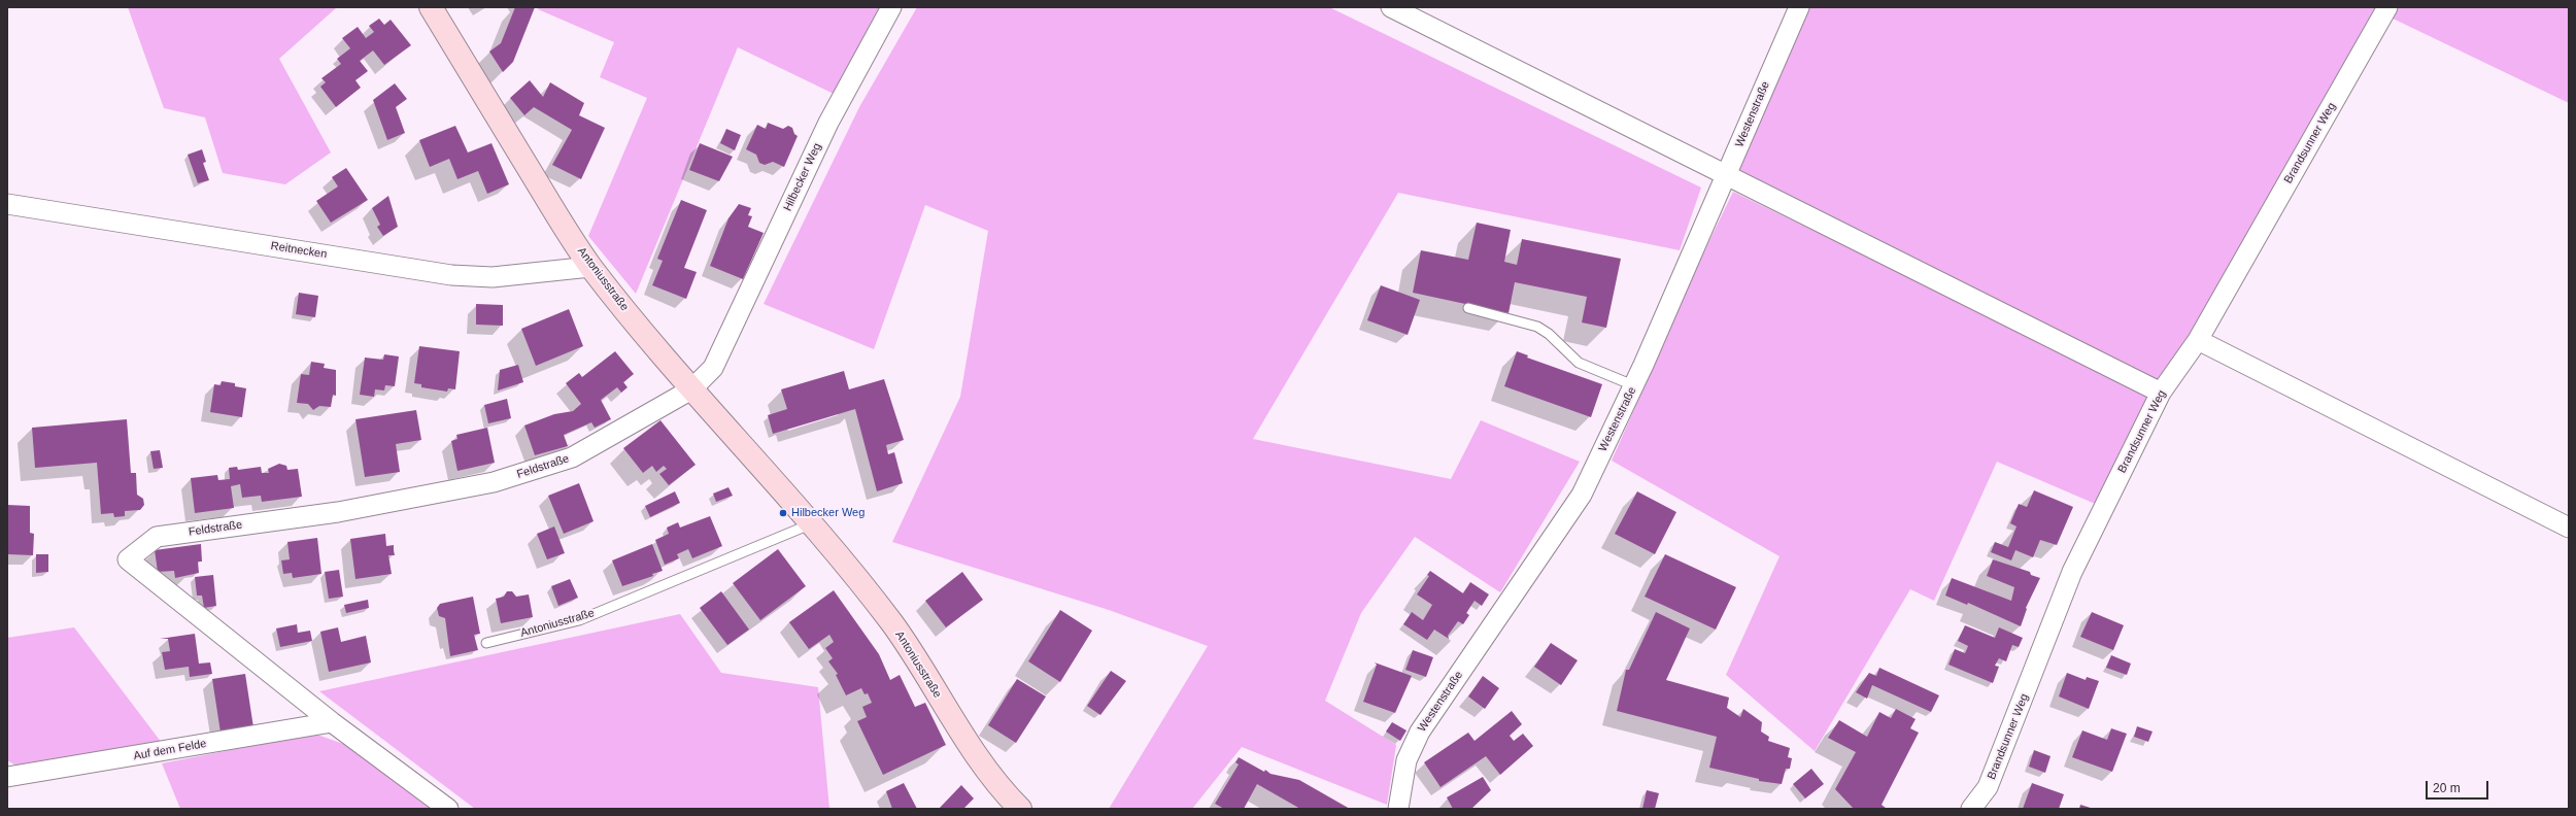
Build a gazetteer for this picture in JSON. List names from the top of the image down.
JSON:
{
  "streets": {
    "street": [
      "Westenstraße",
      "Brandsunner Weg",
      "Hilbecker Weg",
      "Reitnecken",
      "Antoniusstraße",
      "Feldstraße",
      "Auf dem Felde"
    ]
  },
  "crossings": [
    ["Hilbecker Weg", "Antoniusstraße"],
    ["Hilbecker Weg", "Feldstraße"],
    ["Reitnecken", "Antoniusstraße"],
    ["Antoniusstraße", "Feldstraße"],
    ["Feldstraße", "Auf dem Felde"]
  ],
  "places": ["Hilbecker Weg"],
  "scale_bar": "20 m"
}
